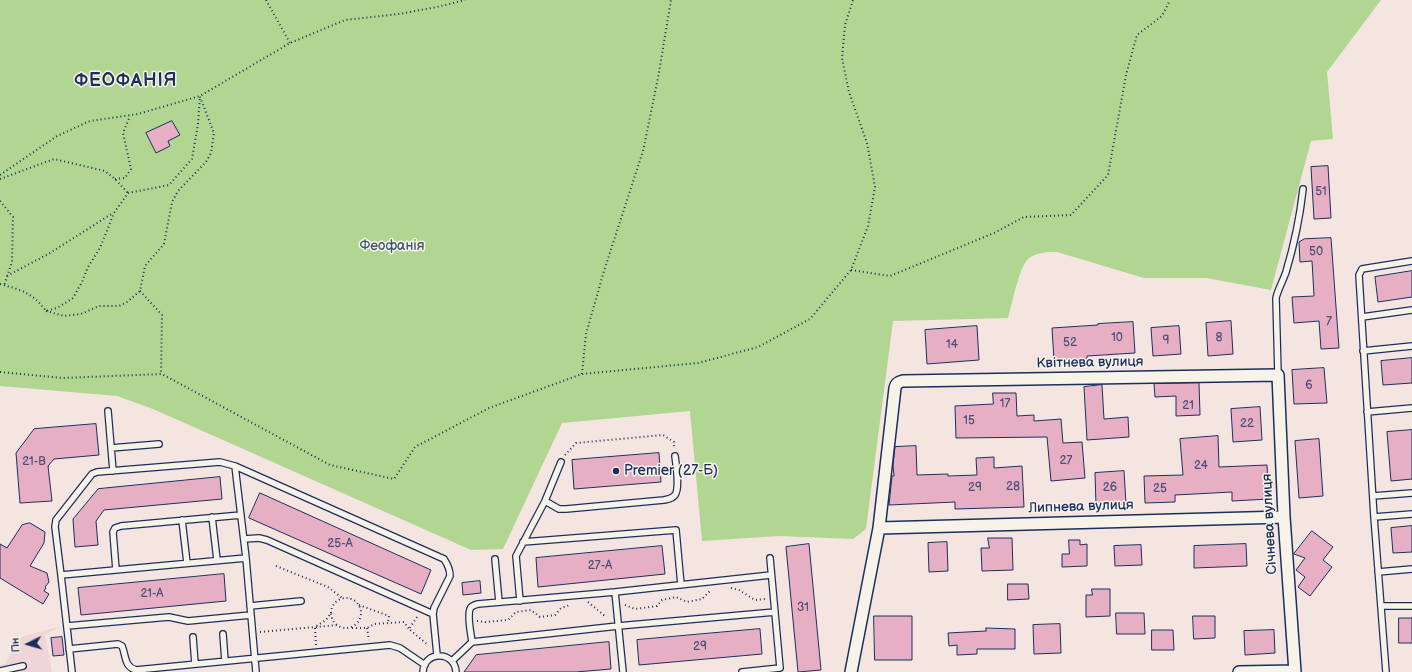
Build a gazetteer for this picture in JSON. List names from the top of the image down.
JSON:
{
  "streets": {
    "street": ["Квітнева вулиця", "Липнева вулиця", "Січнева вулиця"]
  },
  "crossings": [
    ["Квітнева вулиця", "Липнева вулиця"],
    ["Квітнева вулиця", "Січнева вулиця"],
    ["Липнева вулиця", "Січнева вулиця"]
  ],
  "districts": ["ФЕОФАНІЯ"],
  "parks": ["Феофанія"],
  "places": ["Premier (27-Б)"],
  "house_numbers": [
    "51",
    "50",
    "7",
    "10",
    "8",
    "9",
    "52",
    "14",
    "6",
    "17",
    "21",
    "15",
    "22",
    "27",
    "21-В",
    "24",
    "28",
    "29",
    "26",
    "25",
    "25-А",
    "27-А",
    "21-А",
    "31",
    "29"
  ],
  "north": "left"
}
